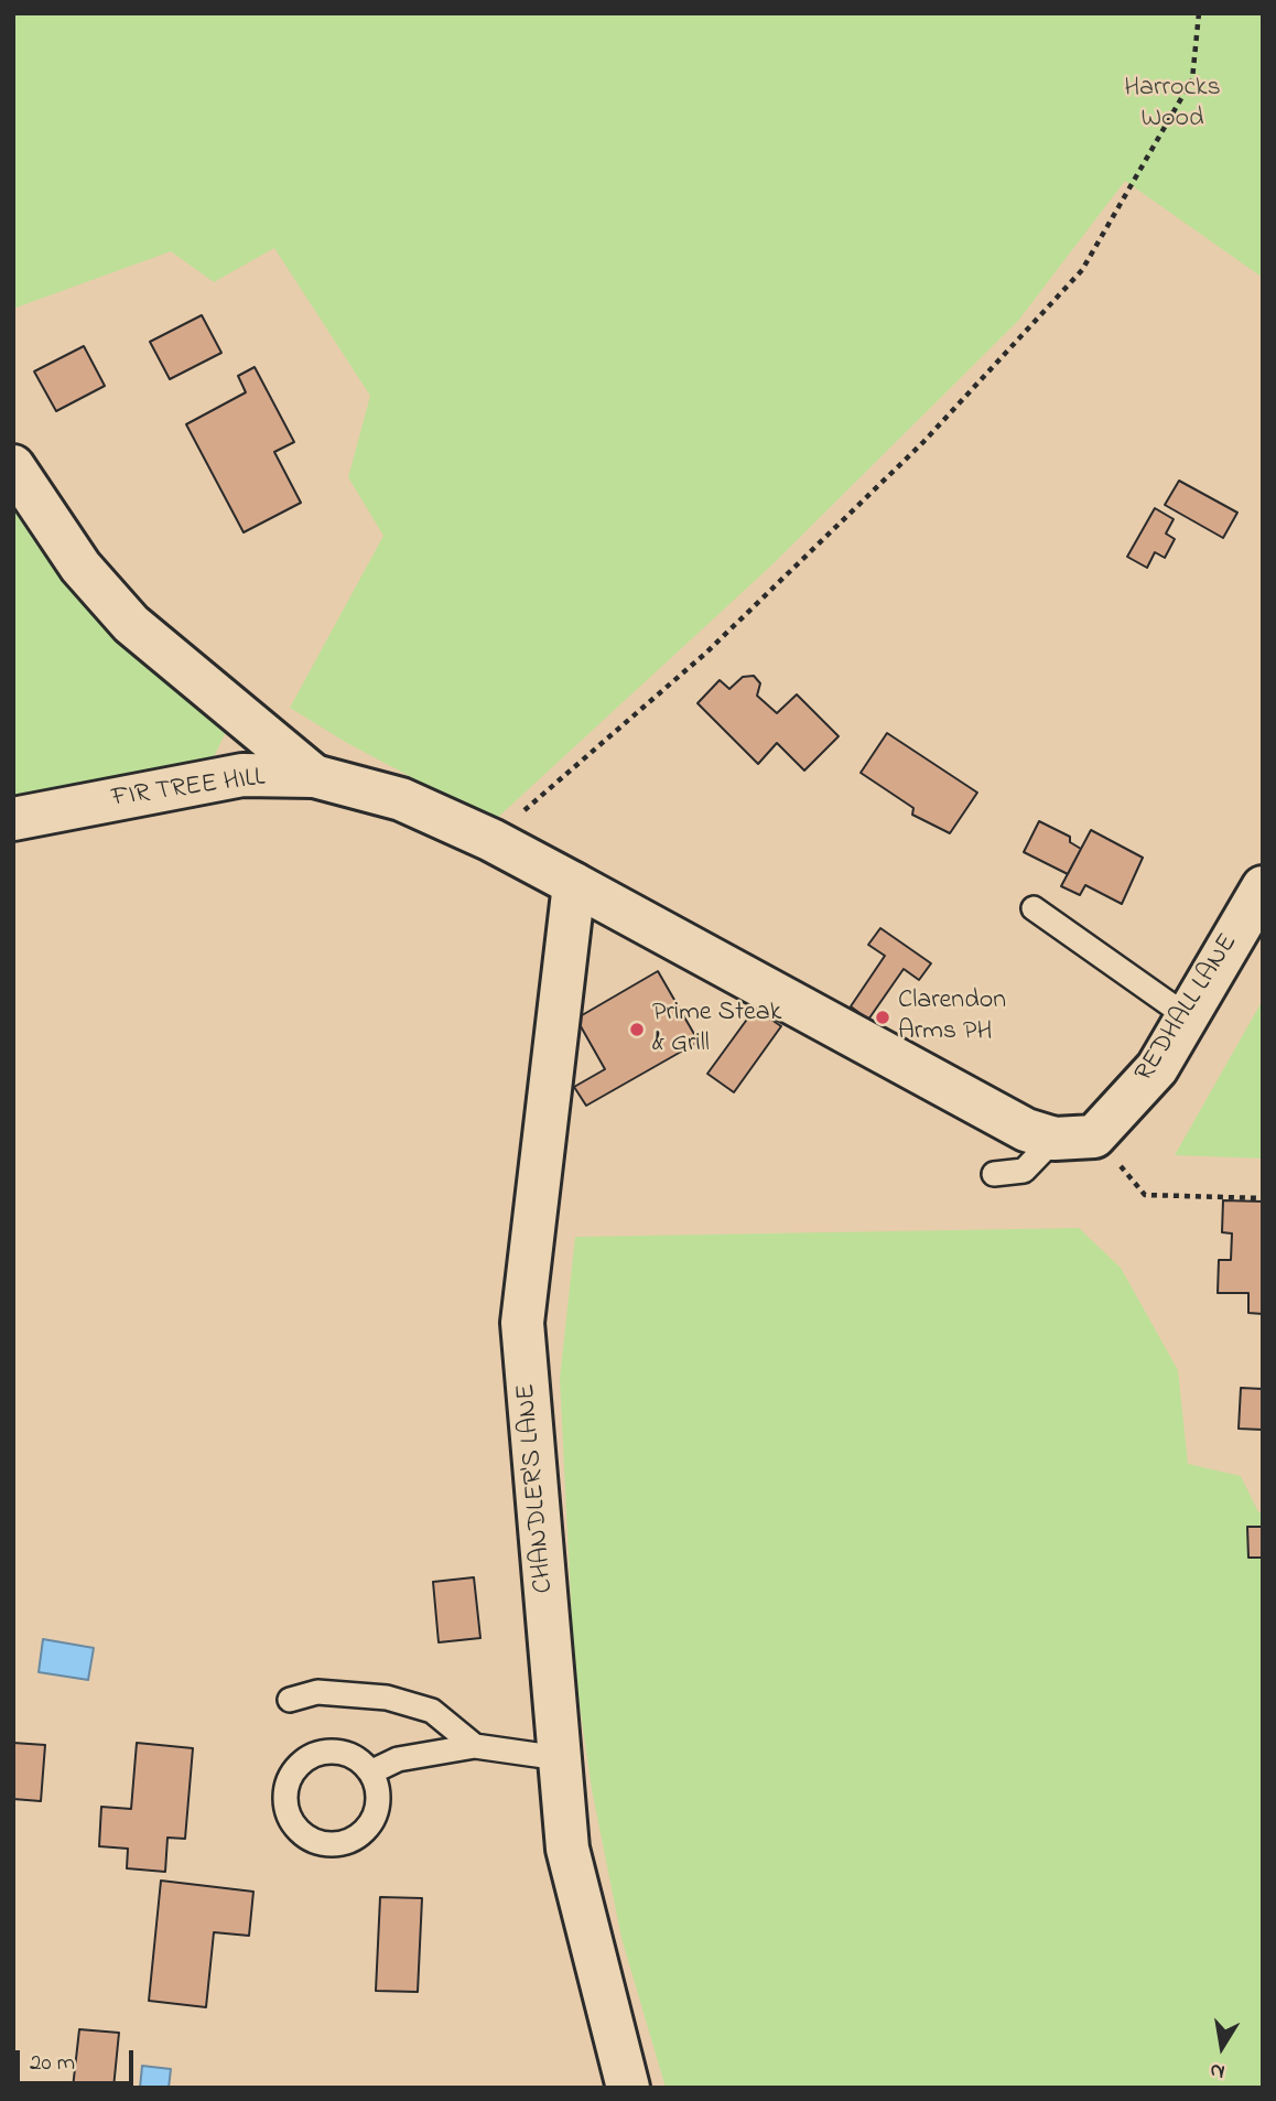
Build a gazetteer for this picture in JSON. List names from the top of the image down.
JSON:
{
  "streets": {
    "street": ["FIR TREE HILL", "REDHALL LANE", "CHANDLER'S LANE"]
  },
  "crossings": [
    ["FIR TREE HILL", "CHANDLER'S LANE"]
  ],
  "parks": ["Harrocks Wood"],
  "places": ["Clarendon Arms PH", "Prime Steak & Grill"],
  "scale_bar": "20 m",
  "north": "bottom"
}
